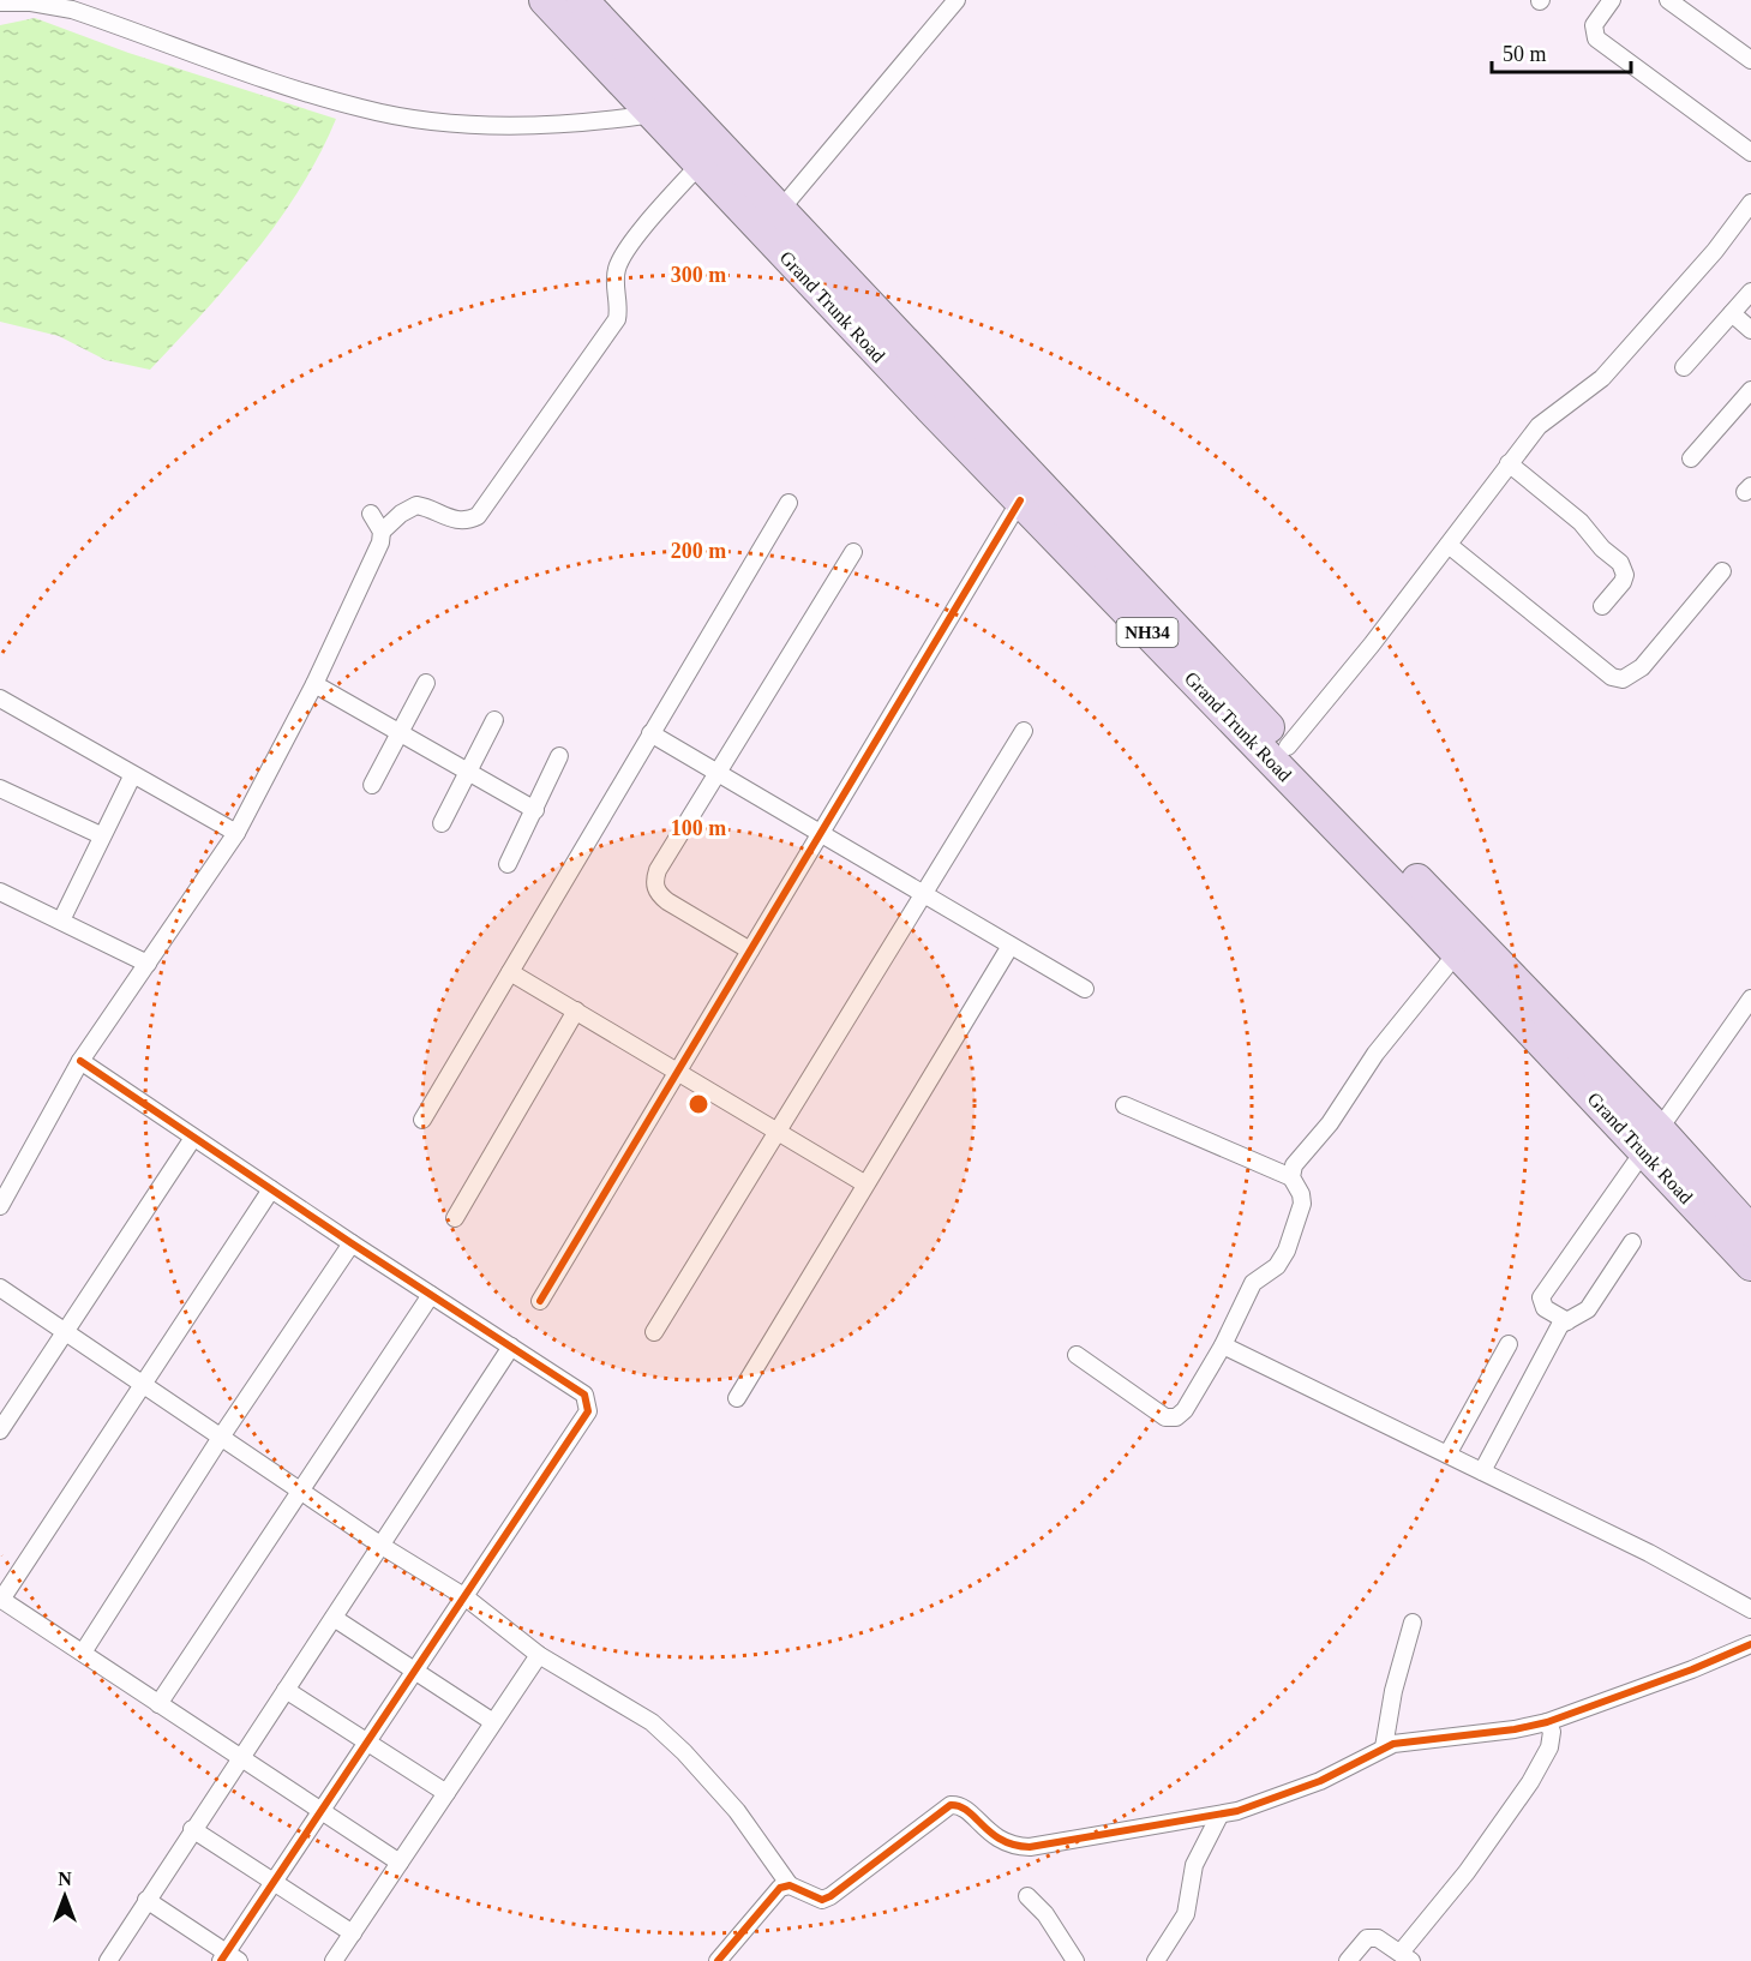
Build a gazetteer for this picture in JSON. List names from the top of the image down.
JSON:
{
  "streets": {
    "highway": ["Grand Trunk Road", "NH34"]
  },
  "scale_bar": "50 m",
  "north": "top",
  "rings": ["300 m", "200 m", "100 m"]
}
